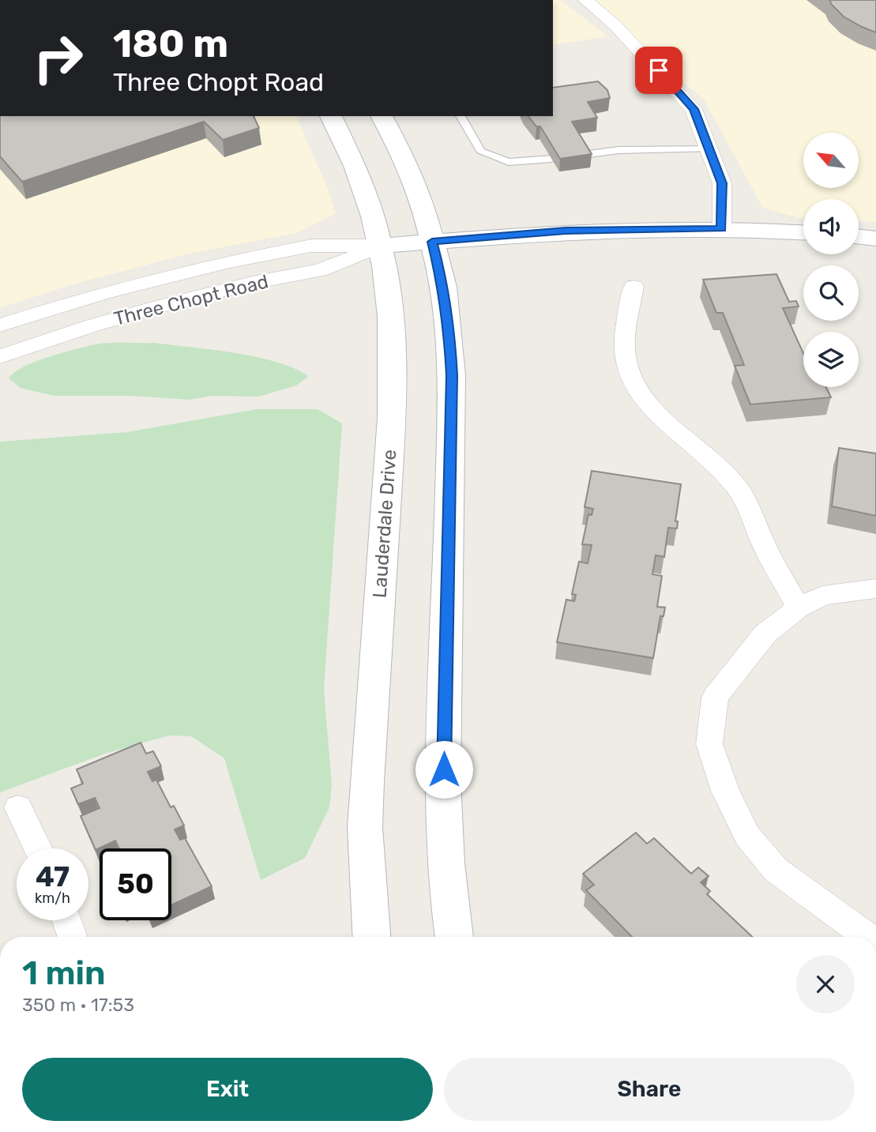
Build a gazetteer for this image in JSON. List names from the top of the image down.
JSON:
{
  "streets": {
    "main road": ["Three Chopt Road", "Lauderdale Drive"]
  },
  "crossings": [
    ["Three Chopt Road", "Lauderdale Drive"]
  ],
  "north": "top left",
  "page": {
    "turn": ["180 m", "Three Chopt Road"],
    "speed": "47 km/h",
    "limit": "50",
    "heading": ["1 min", "350 m · 17:53"],
    "buttons": ["Exit", "Share"]
  }
}
